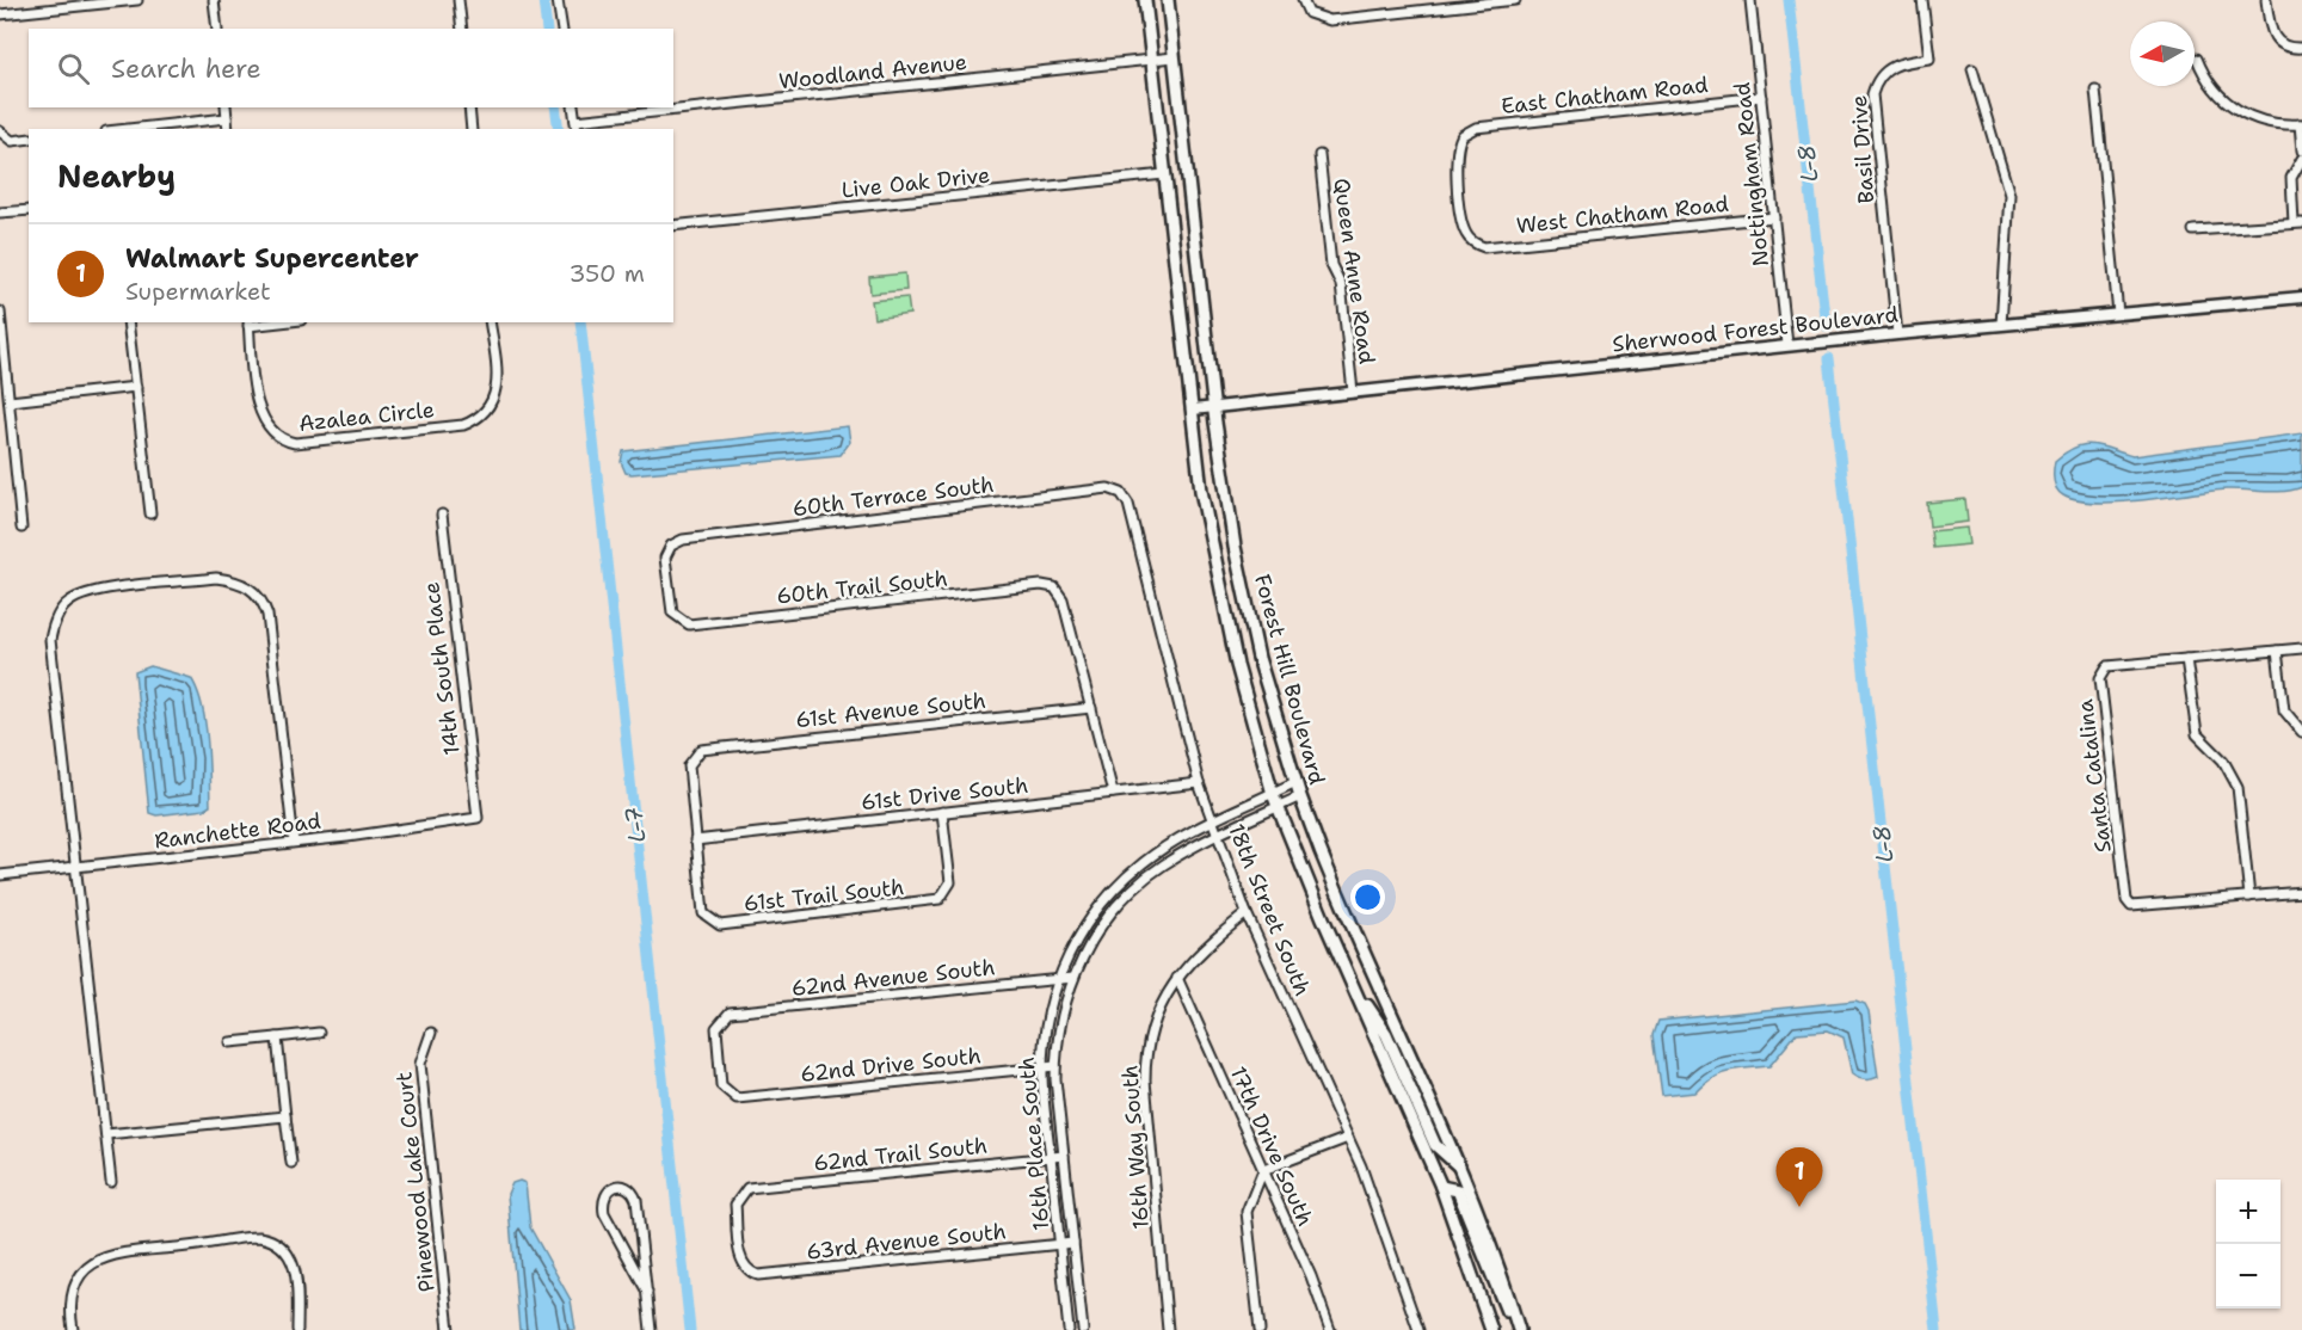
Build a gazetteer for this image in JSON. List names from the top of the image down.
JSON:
{
  "streets": {
    "main road": ["Forest Hill Boulevard"],
    "street": [
      "Woodland Avenue",
      "East Chatham Road",
      "Basil Drive",
      "Nottingham Road",
      "Live Oak Drive",
      "West Chatham Road",
      "Queen Anne Road",
      "Sherwood Forest Boulevard",
      "Azalea Circle",
      "60th Terrace South",
      "60th Trail South",
      "14th South Place",
      "61st Avenue South",
      "Santa Catalina",
      "61st Drive South",
      "Ranchette Road",
      "61st Trail South",
      "18th Street South",
      "62nd Avenue South",
      "62nd Drive South",
      "16th Place South",
      "17th Drive South",
      "16th Way South",
      "62nd Trail South",
      "Pinewood Lake Court",
      "63rd Avenue South"
    ]
  },
  "crossings": [
    ["Woodland Avenue", "Forest Hill Boulevard"],
    ["East Chatham Road", "Nottingham Road"],
    ["East Chatham Road", "West Chatham Road"],
    ["Basil Drive", "Sherwood Forest Boulevard"],
    ["Nottingham Road", "West Chatham Road"],
    ["Nottingham Road", "Sherwood Forest Boulevard"],
    ["Live Oak Drive", "Forest Hill Boulevard"],
    ["Queen Anne Road", "Sherwood Forest Boulevard"],
    ["Sherwood Forest Boulevard", "Forest Hill Boulevard"],
    ["60th Terrace South", "60th Trail South"],
    ["60th Terrace South", "18th Street South"],
    ["60th Trail South", "61st Avenue South"],
    ["14th South Place", "Ranchette Road"],
    ["Forest Hill Boulevard", "16th Place South"],
    ["61st Avenue South", "61st Drive South"],
    ["61st Avenue South", "61st Trail South"],
    ["61st Drive South", "61st Trail South"],
    ["61st Drive South", "18th Street South"],
    ["18th Street South", "16th Place South"],
    ["18th Street South", "16th Way South"],
    ["62nd Avenue South", "62nd Drive South"],
    ["62nd Avenue South", "16th Place South"],
    ["62nd Drive South", "16th Place South"],
    ["16th Place South", "62nd Trail South"],
    ["16th Place South", "63rd Avenue South"],
    ["17th Drive South", "16th Way South"],
    ["62nd Trail South", "63rd Avenue South"]
  ],
  "water": ["L-8", "L-7"],
  "north": "left",
  "page": {
    "search": "Search here",
    "heading": "Nearby",
    "list": [
      {
        "mark": "1",
        "name": "Walmart Supercenter",
        "note": "Supermarket",
        "value": "350 m"
      }
    ],
    "pins": "1",
    "map_buttons": ["+", "−"]
  }
}
